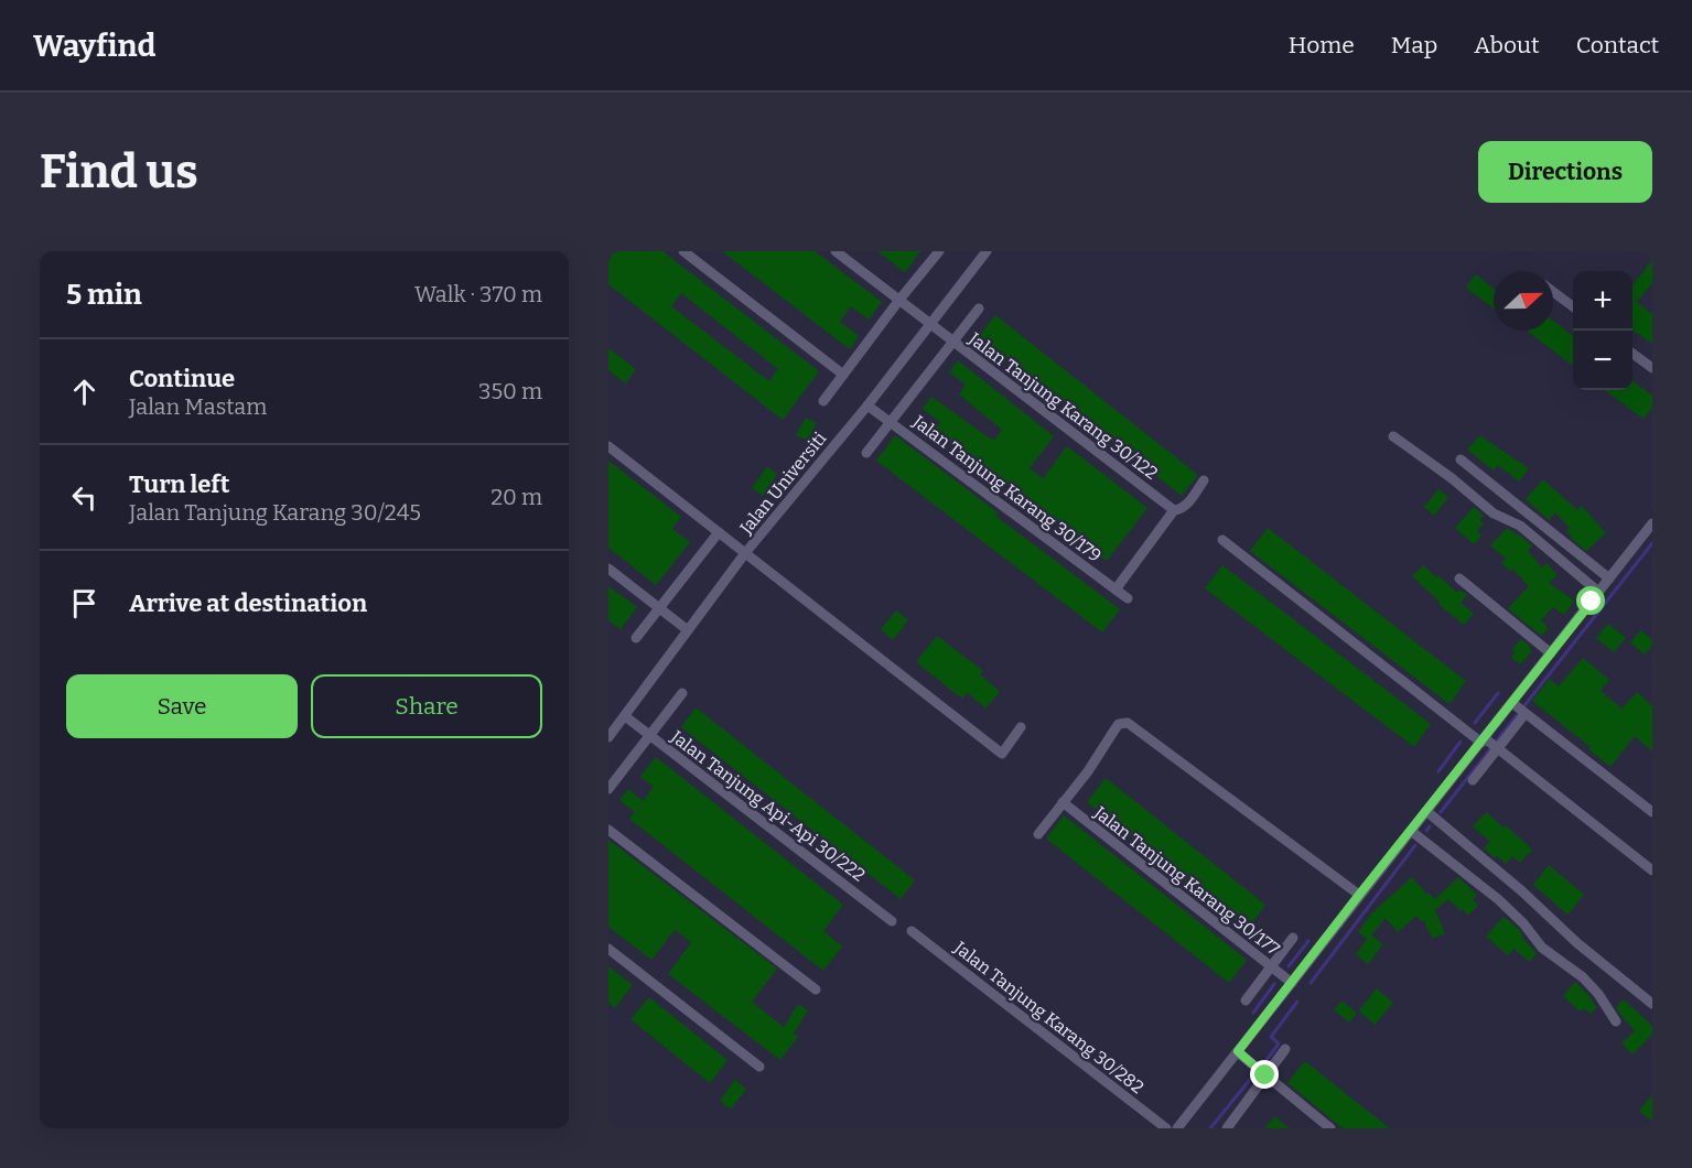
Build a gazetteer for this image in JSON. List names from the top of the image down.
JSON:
{
  "streets": {
    "street": [
      "Jalan Tanjung Karang 30/122",
      "Jalan Universiti",
      "Jalan Tanjung Karang 30/179",
      "Jalan Tanjung Api-Api 30/222",
      "Jalan Tanjung Karang 30/177",
      "Jalan Tanjung Karang 30/282"
    ]
  },
  "crossings": [
    ["Jalan Tanjung Karang 30/122", "Jalan Universiti"],
    ["Jalan Universiti", "Jalan Tanjung Karang 30/179"],
    ["Jalan Universiti", "Jalan Tanjung Api-Api 30/222"]
  ],
  "north": "right",
  "page": {
    "header": "Wayfind",
    "nav": [
      "Home",
      "Map",
      "About",
      "Contact"
    ],
    "buttons": [
      "Directions",
      ["Save", "Share"]
    ],
    "title": "Find us",
    "heading": ["5 min", "Walk · 370 m"],
    "map_buttons": ["+", "−"],
    "list": [
      ["Continue", "Jalan Mastam", "350 m"],
      ["Turn left", "Jalan Tanjung Karang 30/245", "20 m"],
      "Arrive at destination"
    ]
  }
}
